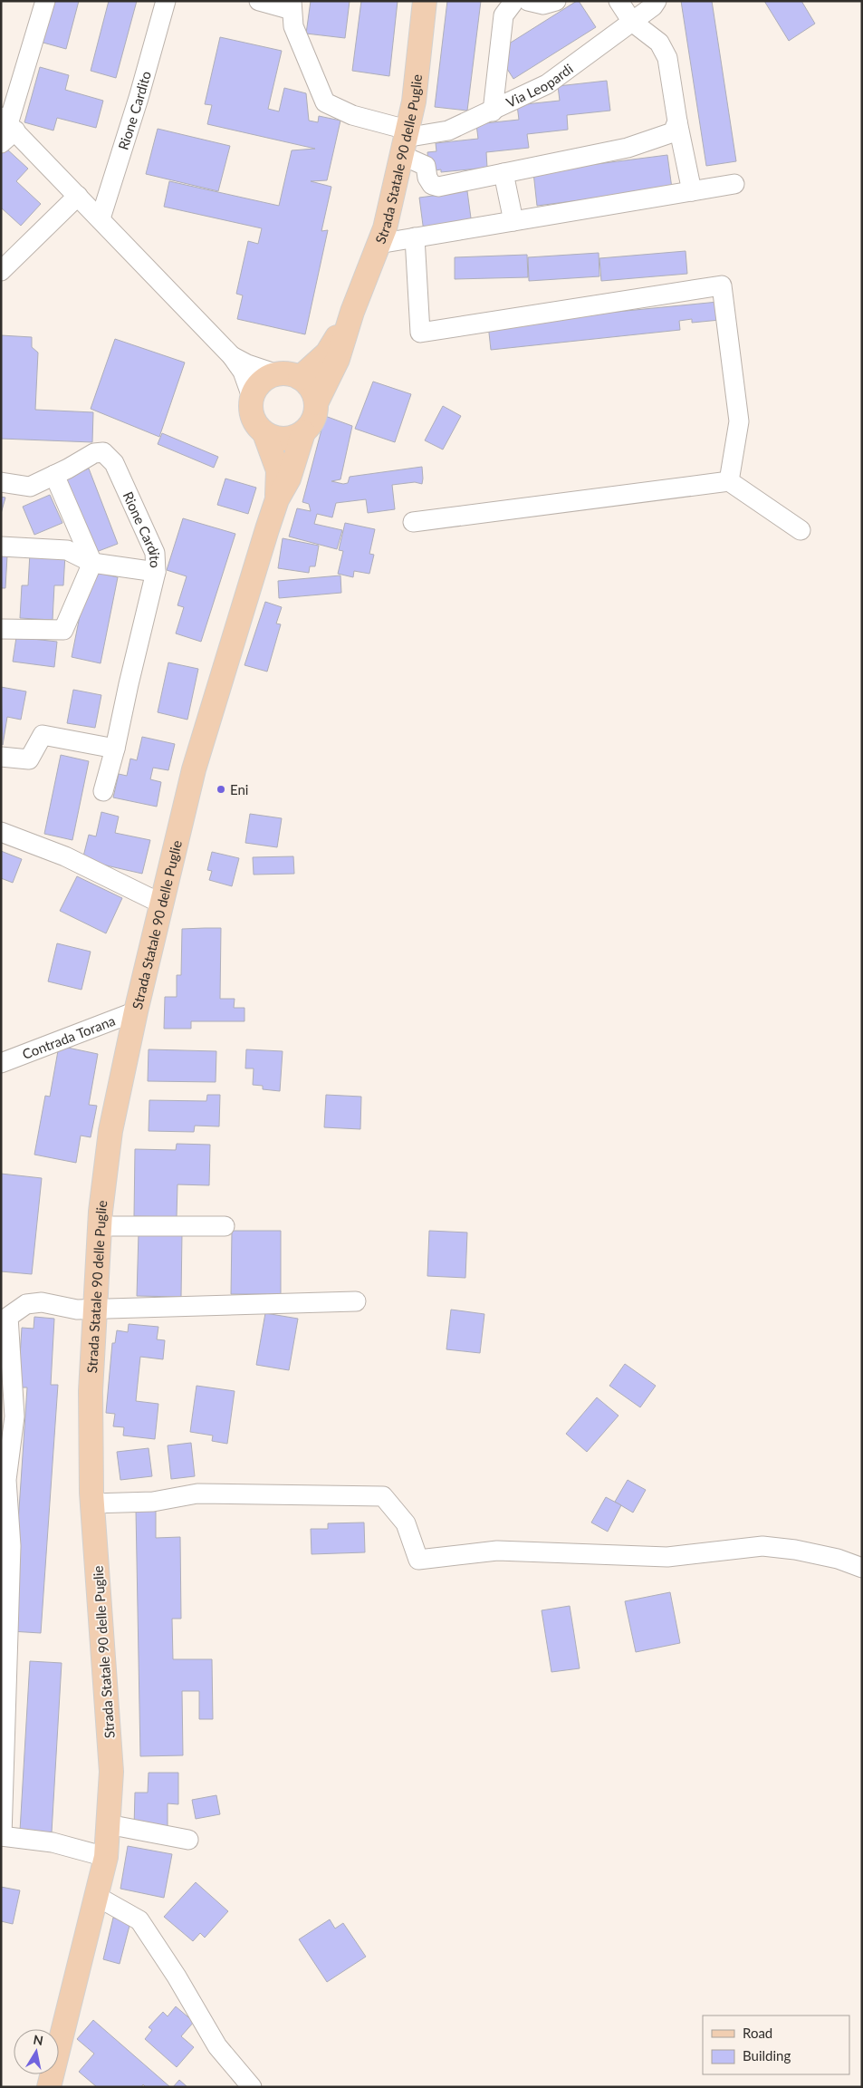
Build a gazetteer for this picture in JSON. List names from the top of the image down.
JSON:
{
  "streets": {
    "main road": ["Strada Statale 90 delle Puglie"],
    "street": ["Via Leopardi", "Rione Cardito", "Contrada Torana"]
  },
  "crossings": [
    ["Via Leopardi", "Strada Statale 90 delle Puglie"],
    ["Strada Statale 90 delle Puglie", "Contrada Torana"]
  ],
  "places": ["Eni"],
  "legend": ["Road", "Building"],
  "north": "top"
}
